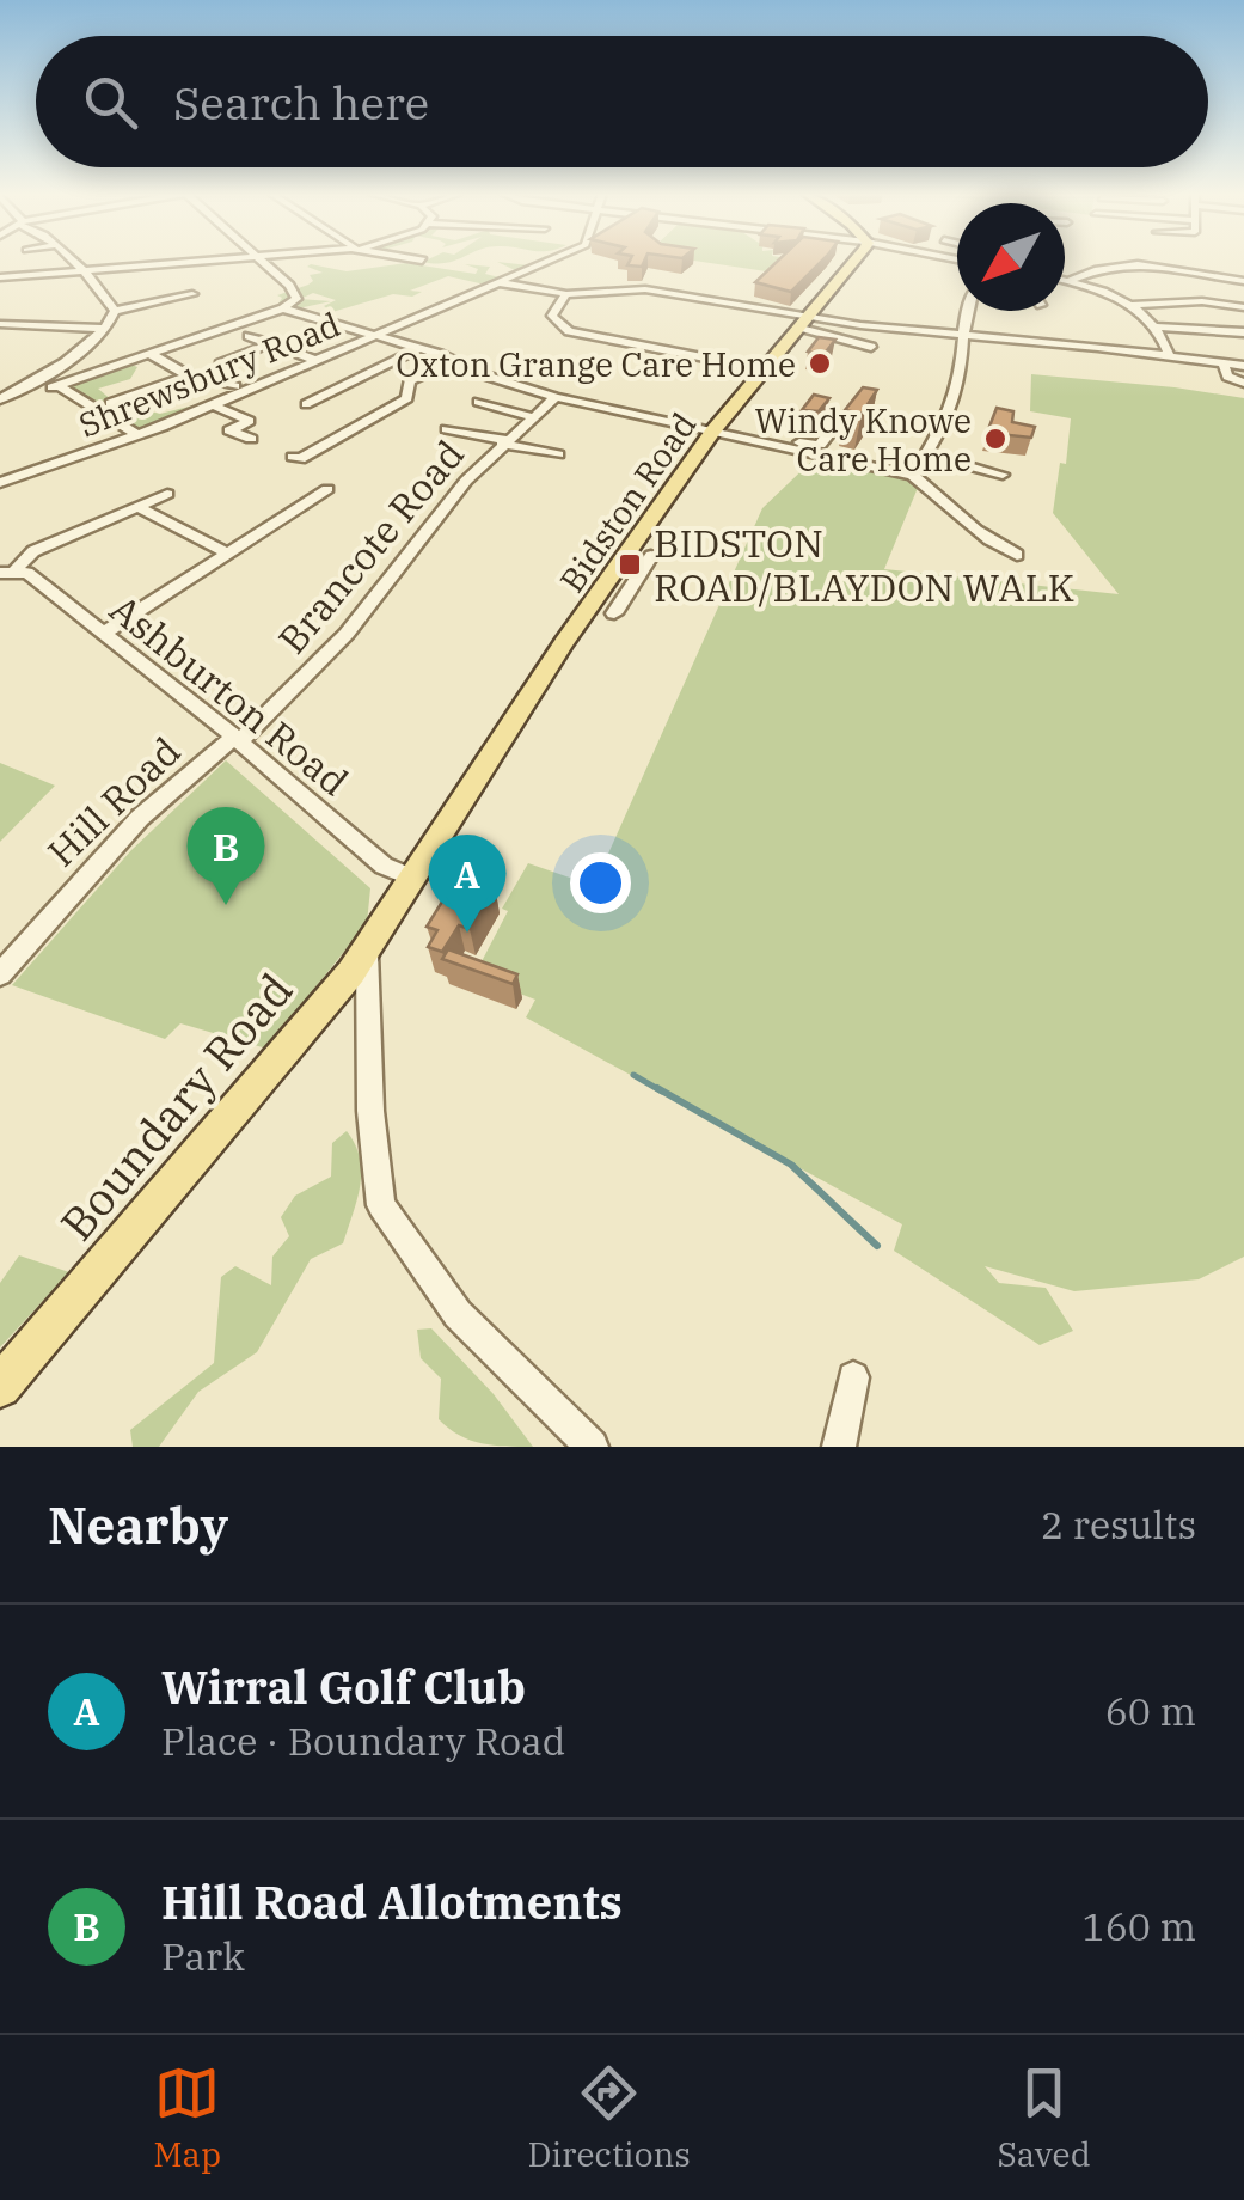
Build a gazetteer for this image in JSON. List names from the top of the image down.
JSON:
{
  "streets": {
    "main road": ["Bidston Road", "Boundary Road"],
    "street": [
      "Shrewsbury Road",
      "Brancote Road",
      "Ashburton Road",
      "Hill Road"
    ]
  },
  "crossings": [
    ["Bidston Road", "Ashburton Road"],
    ["Bidston Road", "Boundary Road"],
    ["Brancote Road", "Ashburton Road"],
    ["Brancote Road", "Hill Road"],
    ["Ashburton Road", "Hill Road"],
    ["Ashburton Road", "Boundary Road"]
  ],
  "places": {
    "other": ["Oxton Grange Care Home", "Windy Knowe Care Home"],
    "transit": ["BIDSTON ROAD/BLAYDON WALK"]
  },
  "north": "bottom left",
  "page": {
    "search": "Search here",
    "pins": ["B", "A"],
    "heading": ["Nearby", "2 results"],
    "list": [
      {
        "mark": "A",
        "name": "Wirral Golf Club",
        "note": "Place · Boundary Road",
        "value": "60 m"
      },
      {
        "mark": "B",
        "name": "Hill Road Allotments",
        "note": "Park",
        "value": "160 m"
      }
    ],
    "nav": ["Map", "Directions", "Saved"]
  }
}
